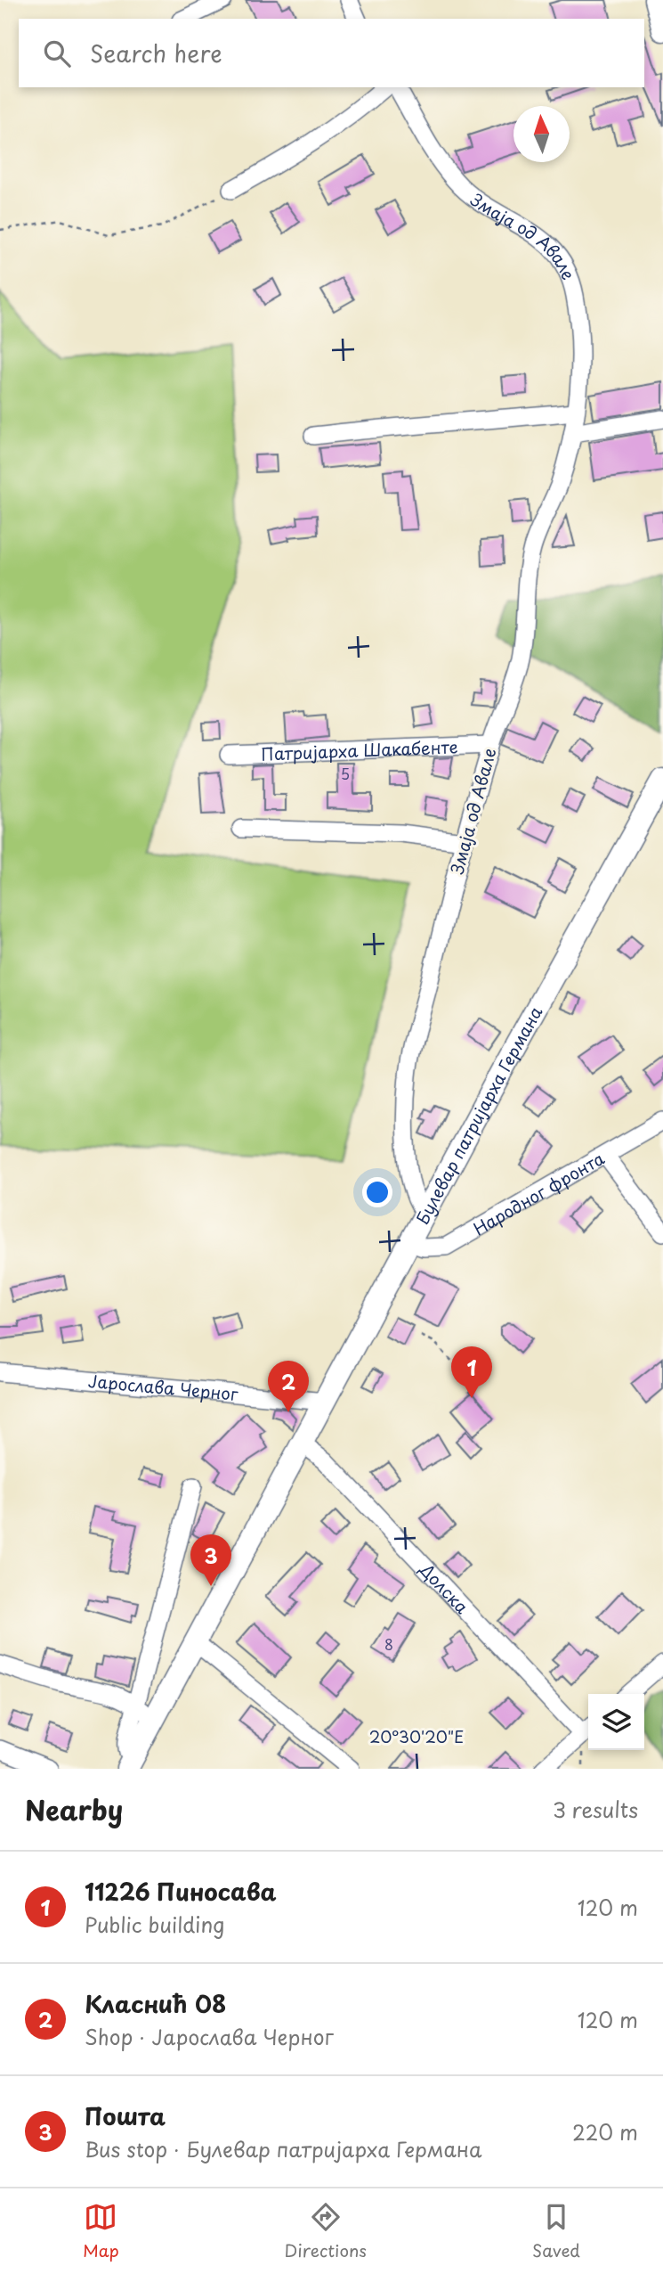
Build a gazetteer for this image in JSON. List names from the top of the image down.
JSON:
{
  "streets": {
    "main road": ["Булевар патријарха Германа"],
    "street": [
      "Змаја од Авале",
      "Патријарха Шакабенте",
      "Народног фронта",
      "Јарослава Черног",
      "Долска"
    ]
  },
  "crossings": [
    ["Змаја од Авале", "Патријарха Шакабенте"],
    ["Змаја од Авале", "Булевар патријарха Германа"],
    ["Булевар патријарха Германа", "Народног фронта"],
    ["Булевар патријарха Германа", "Јарослава Черног"],
    ["Булевар патријарха Германа", "Долска"]
  ],
  "house_numbers": ["5", "8"],
  "north": "top",
  "page": {
    "search": "Search here",
    "pins": ["1", "2", "3"],
    "heading": ["Nearby", "3 results"],
    "list": [
      {
        "mark": "1",
        "name": "11226 Пиносава",
        "note": "Public building",
        "value": "120 m"
      },
      {
        "mark": "2",
        "name": "Класнић 08",
        "note": "Shop · Јарослава Черног",
        "value": "120 m"
      },
      {
        "mark": "3",
        "name": "Пошта",
        "note": "Bus stop · Булевар патријарха Германа",
        "value": "220 m"
      }
    ],
    "nav": ["Map", "Directions", "Saved"]
  },
  "coordinates": ["20°30'20\"E"]
}
